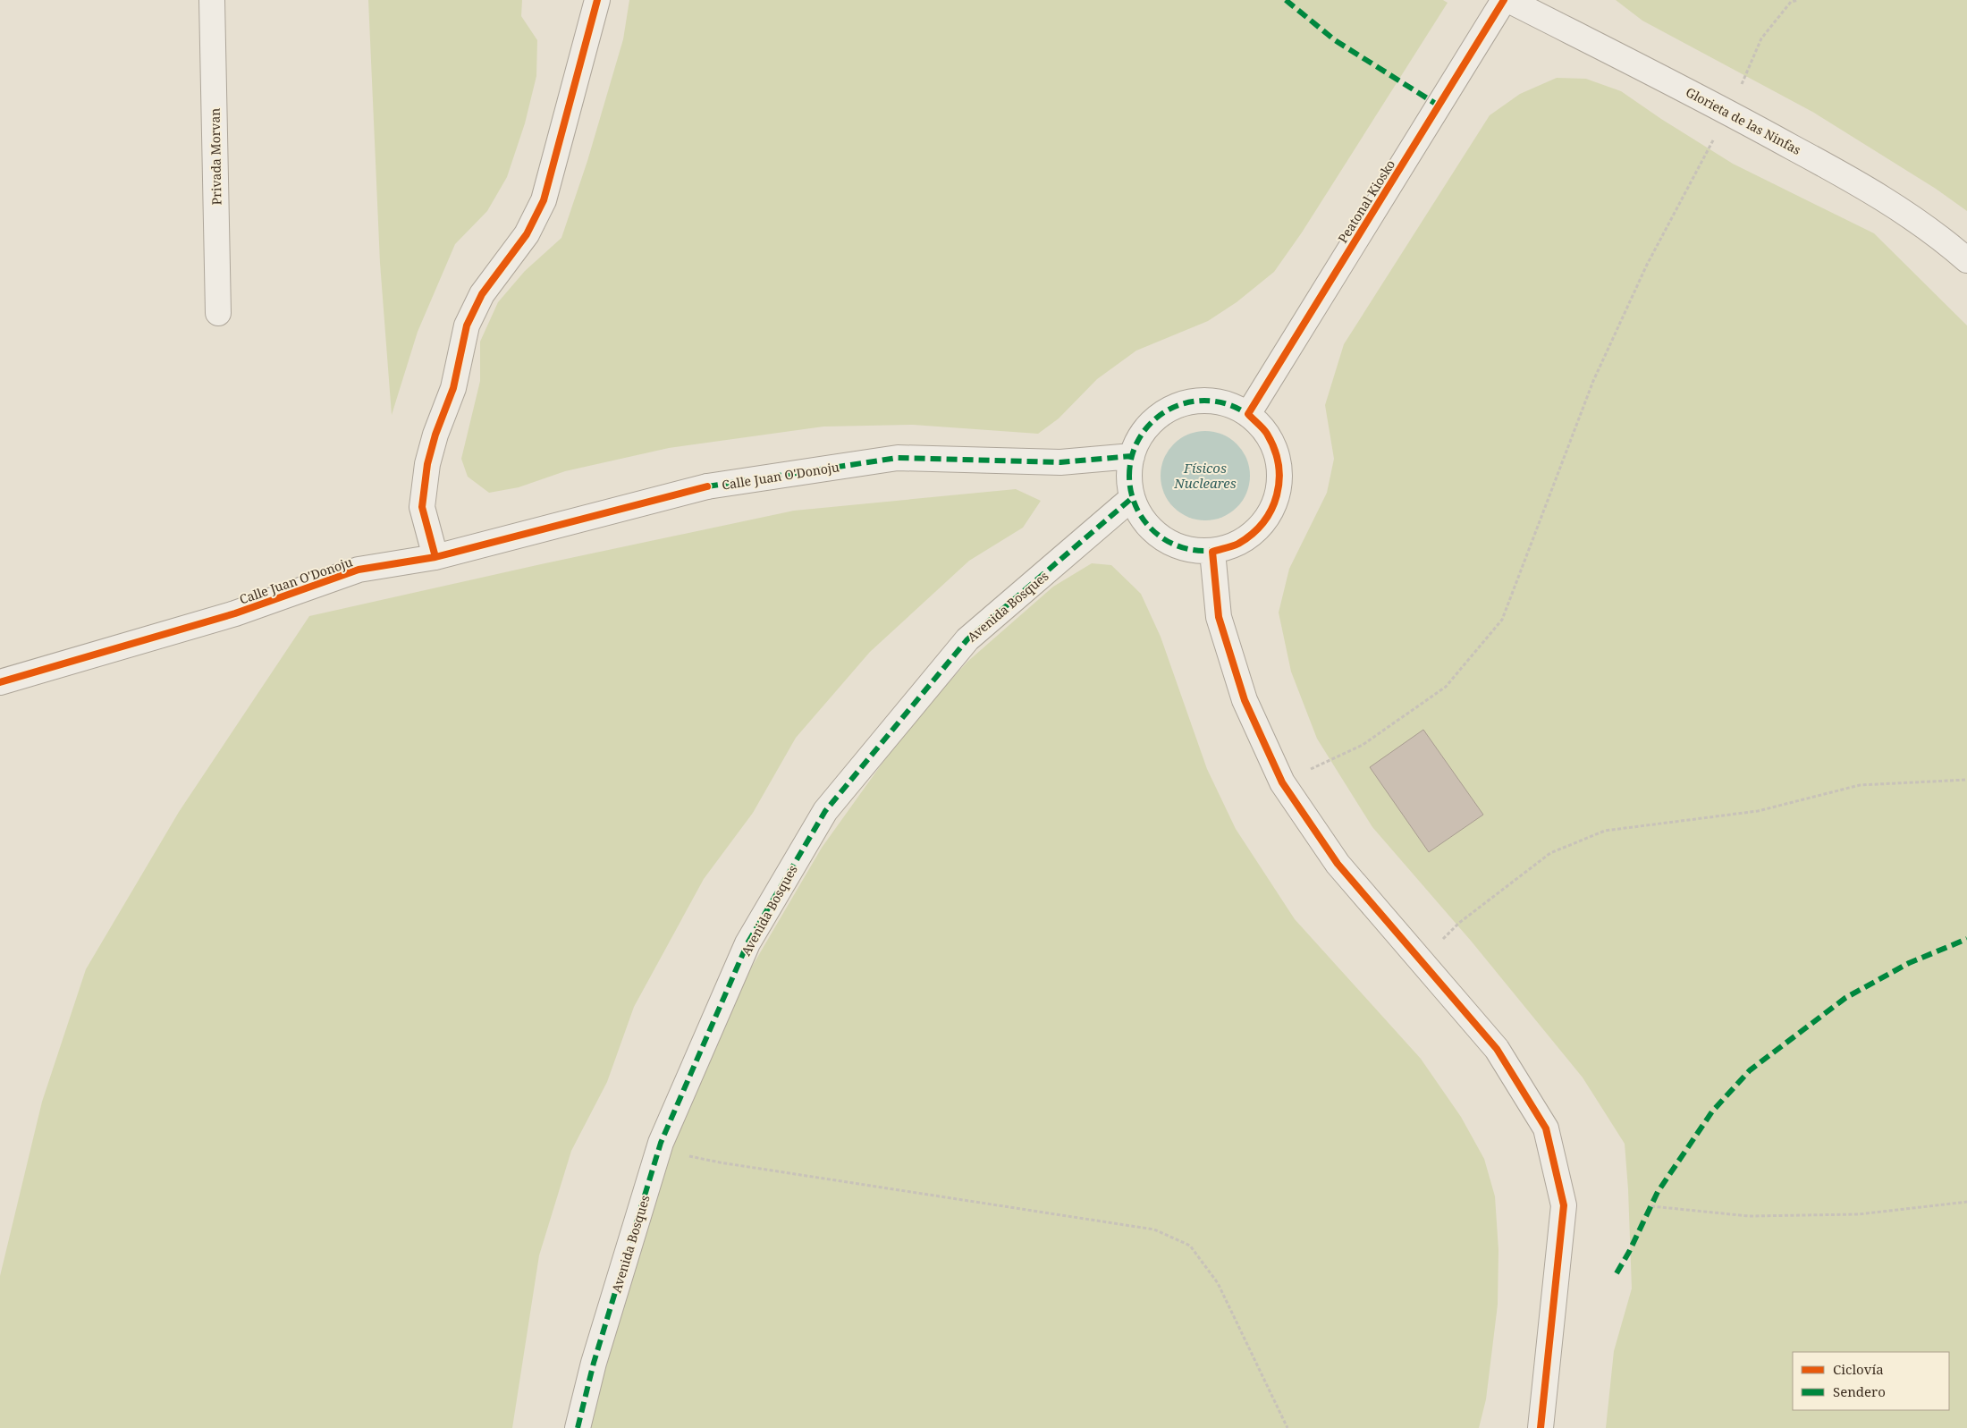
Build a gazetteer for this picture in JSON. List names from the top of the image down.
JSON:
{
  "streets": {
    "street": [
      "Glorieta de las Ninfas",
      "Privada Morvan",
      "Peatonal Kiosko",
      "Calle Juan O'Donoju",
      "Avenida Bosques"
    ]
  },
  "crossings": [
    ["Peatonal Kiosko", "Calle Juan O'Donoju"],
    ["Peatonal Kiosko", "Avenida Bosques"],
    ["Calle Juan O'Donoju", "Avenida Bosques"]
  ],
  "water": ["Físicos Nucleares"],
  "legend": ["Ciclovía", "Sendero"]
}
